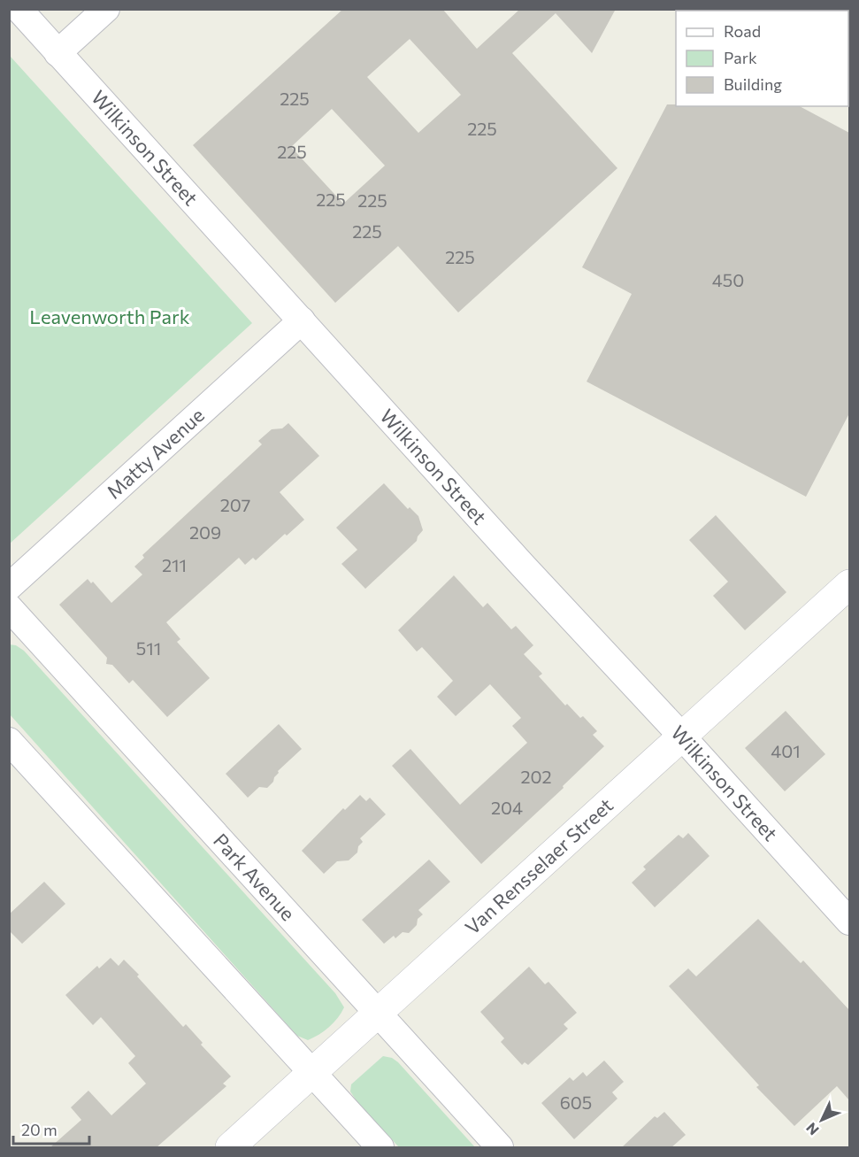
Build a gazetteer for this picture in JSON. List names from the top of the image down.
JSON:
{
  "streets": {
    "street": [
      "Wilkinson Street",
      "Matty Avenue",
      "Van Rensselaer Street",
      "Park Avenue"
    ]
  },
  "crossings": [
    ["Wilkinson Street", "Matty Avenue"],
    ["Wilkinson Street", "Van Rensselaer Street"],
    ["Van Rensselaer Street", "Park Avenue"]
  ],
  "parks": ["Leavenworth Park"],
  "house_numbers": [
    "225",
    "225",
    "225",
    "225",
    "225",
    "225",
    "225",
    "450",
    "207",
    "209",
    "211",
    "511",
    "401",
    "202",
    "204",
    "605"
  ],
  "legend": ["Road", "Park", "Building"],
  "scale_bar": "20 m",
  "north": "bottom left"
}
